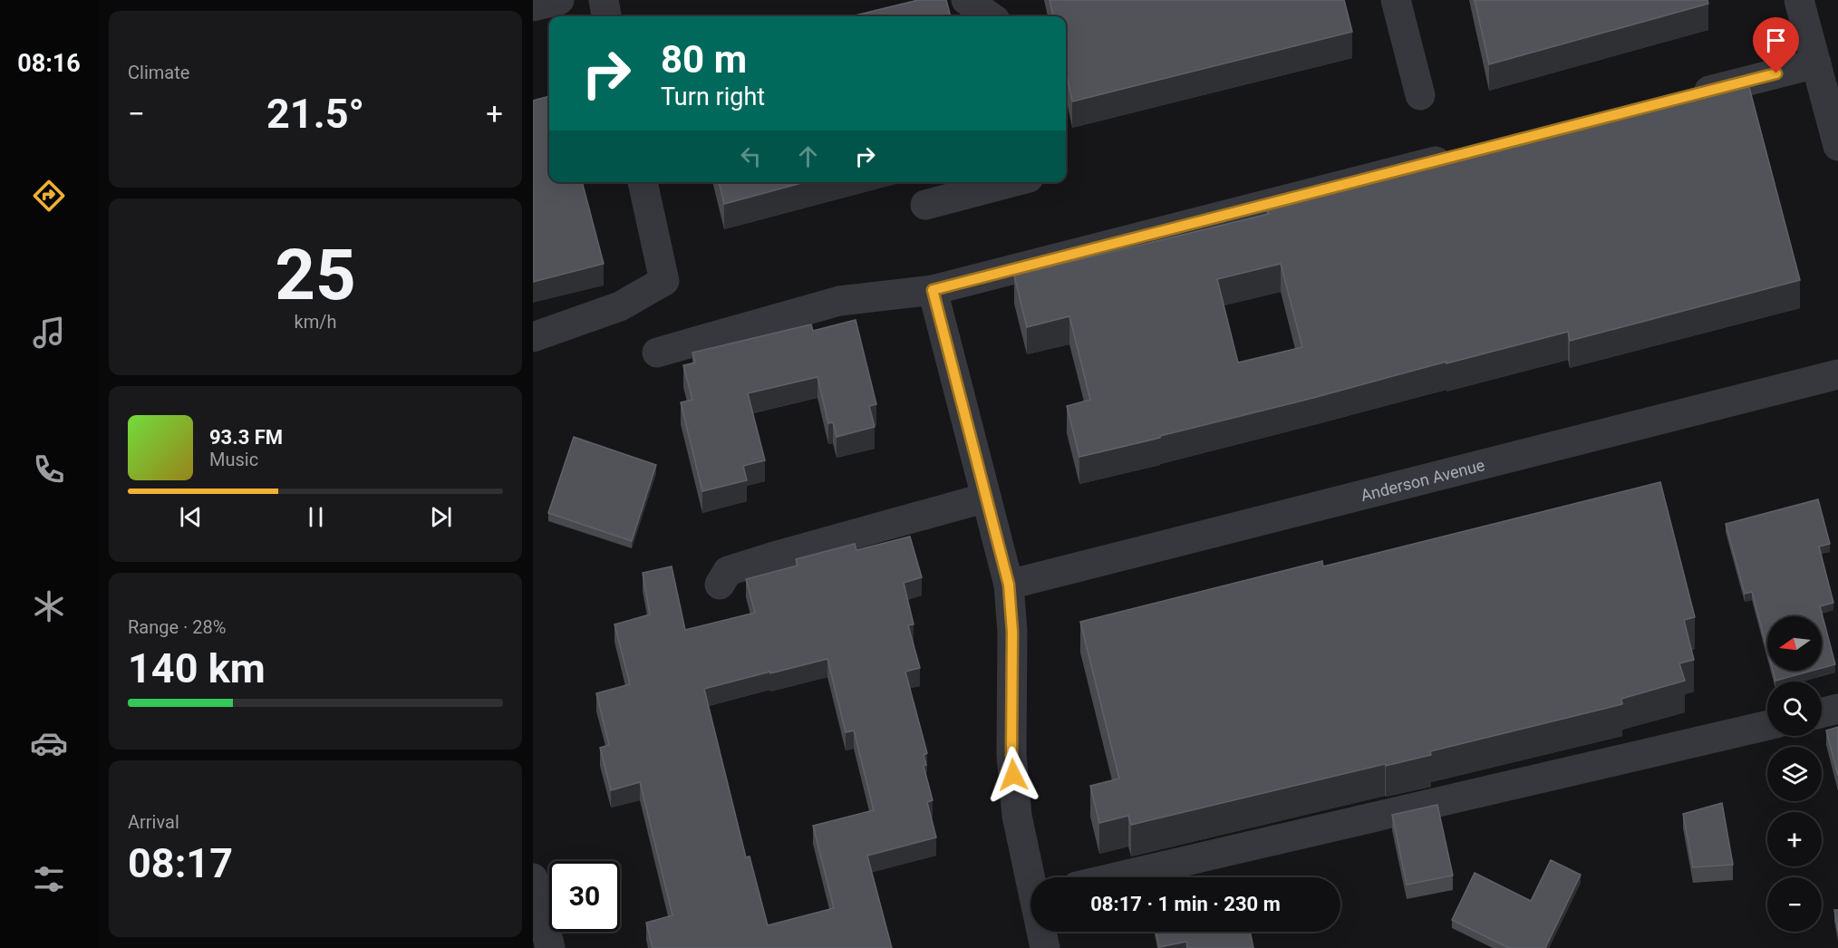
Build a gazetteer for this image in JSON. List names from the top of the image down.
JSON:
{
  "streets": {
    "street": ["Anderson Avenue"]
  },
  "north": "left",
  "page": {
    "tabs": "08:16",
    "tile": [
      "Climate",
      ["25", "km/h"],
      ["Range · 28%", "140 km"],
      ["Arrival", "08:17"]
    ],
    "turn": ["80 m", "Turn right"],
    "heat": ["−", "21.5°", "+"],
    "song": ["93.3 FM", "Music"],
    "map_buttons": ["+", "−"],
    "limit": "30",
    "trip": "08:17 · 1 min · 230 m"
  }
}
